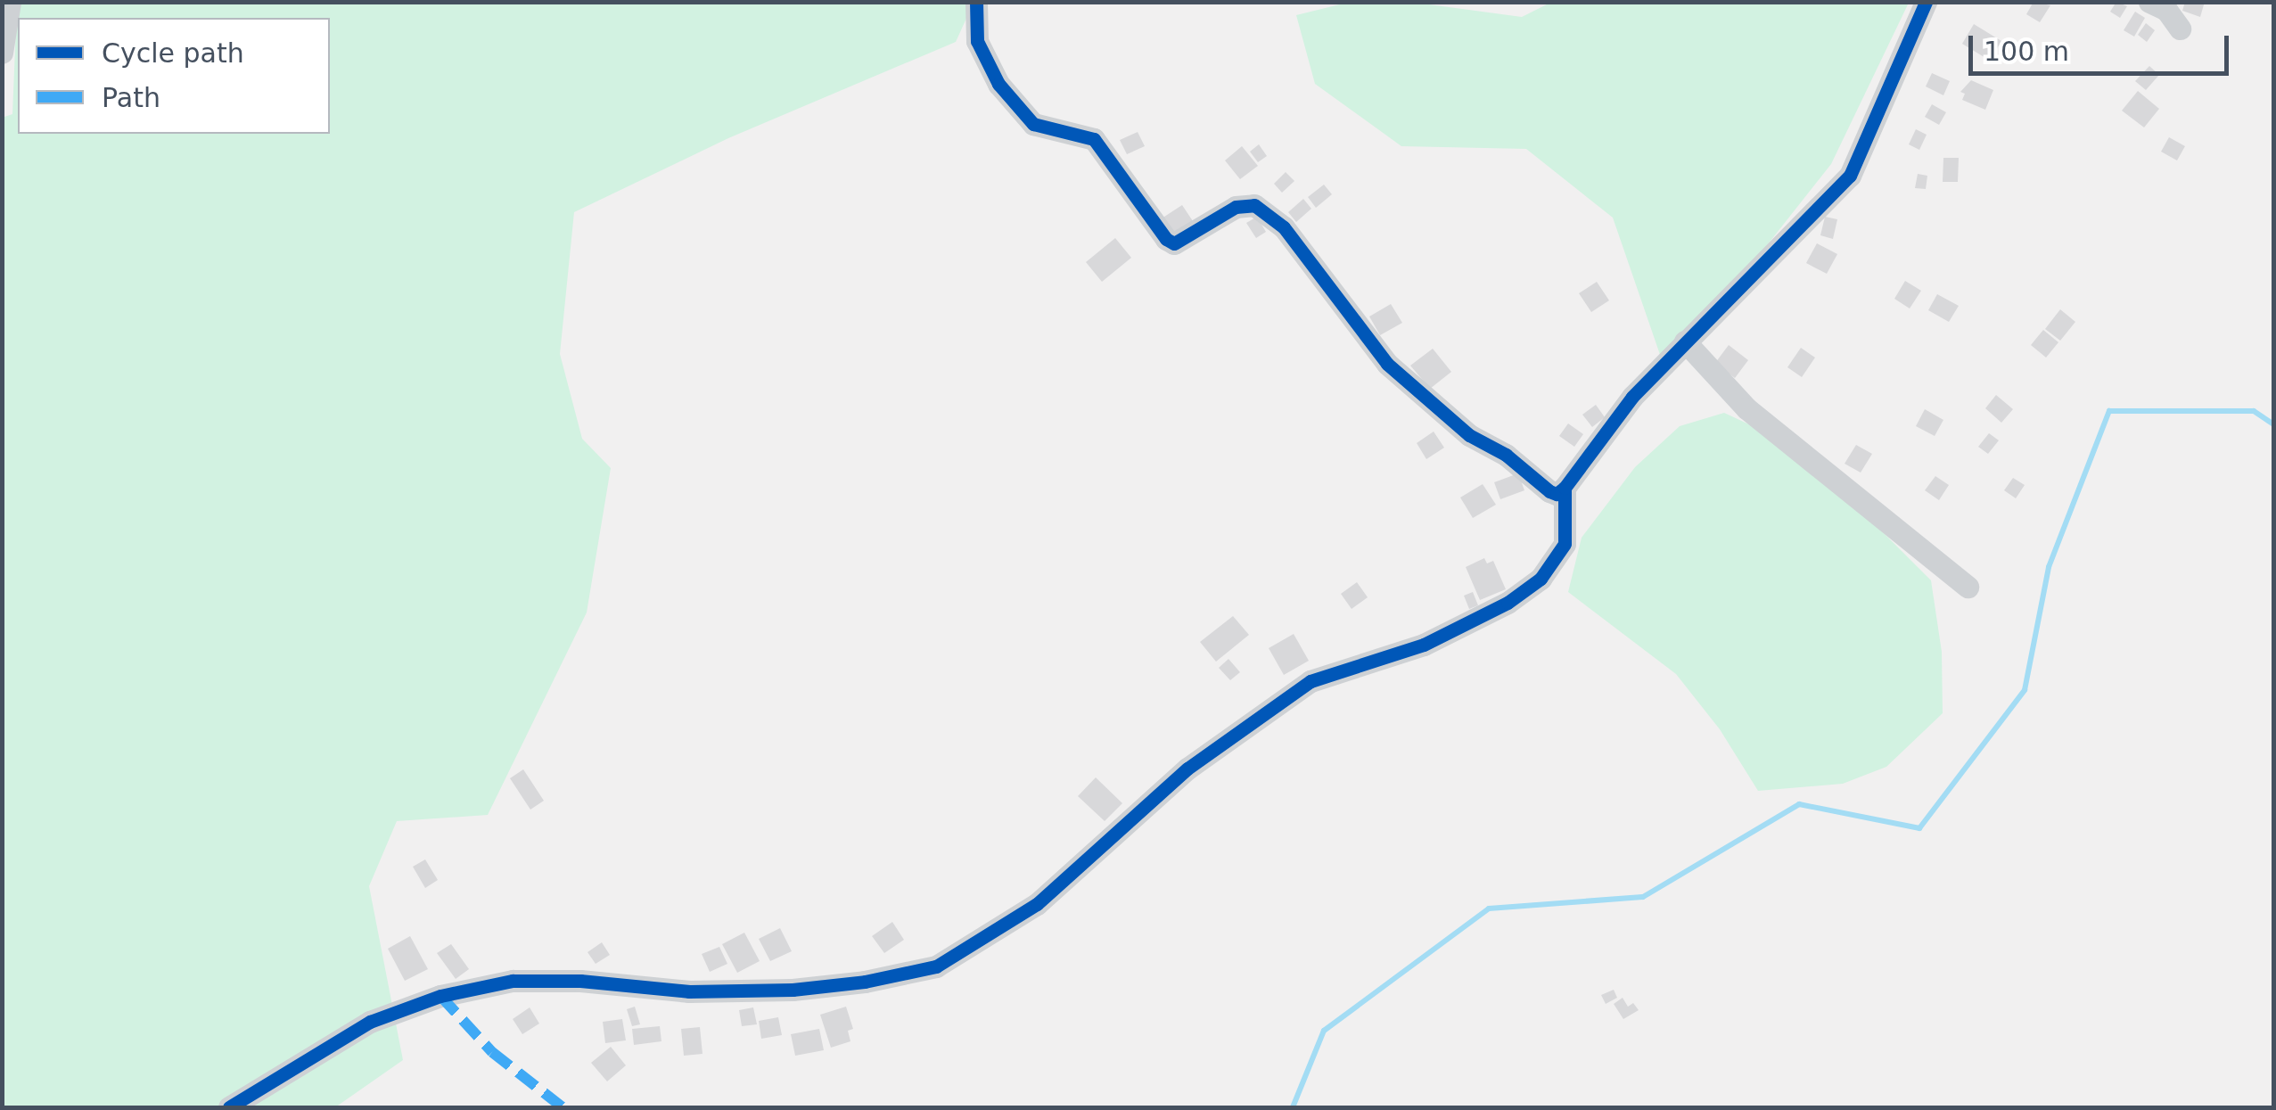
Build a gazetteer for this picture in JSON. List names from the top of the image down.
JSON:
{
  "legend": ["Cycle path", "Path"],
  "scale_bar": "100 m"
}
